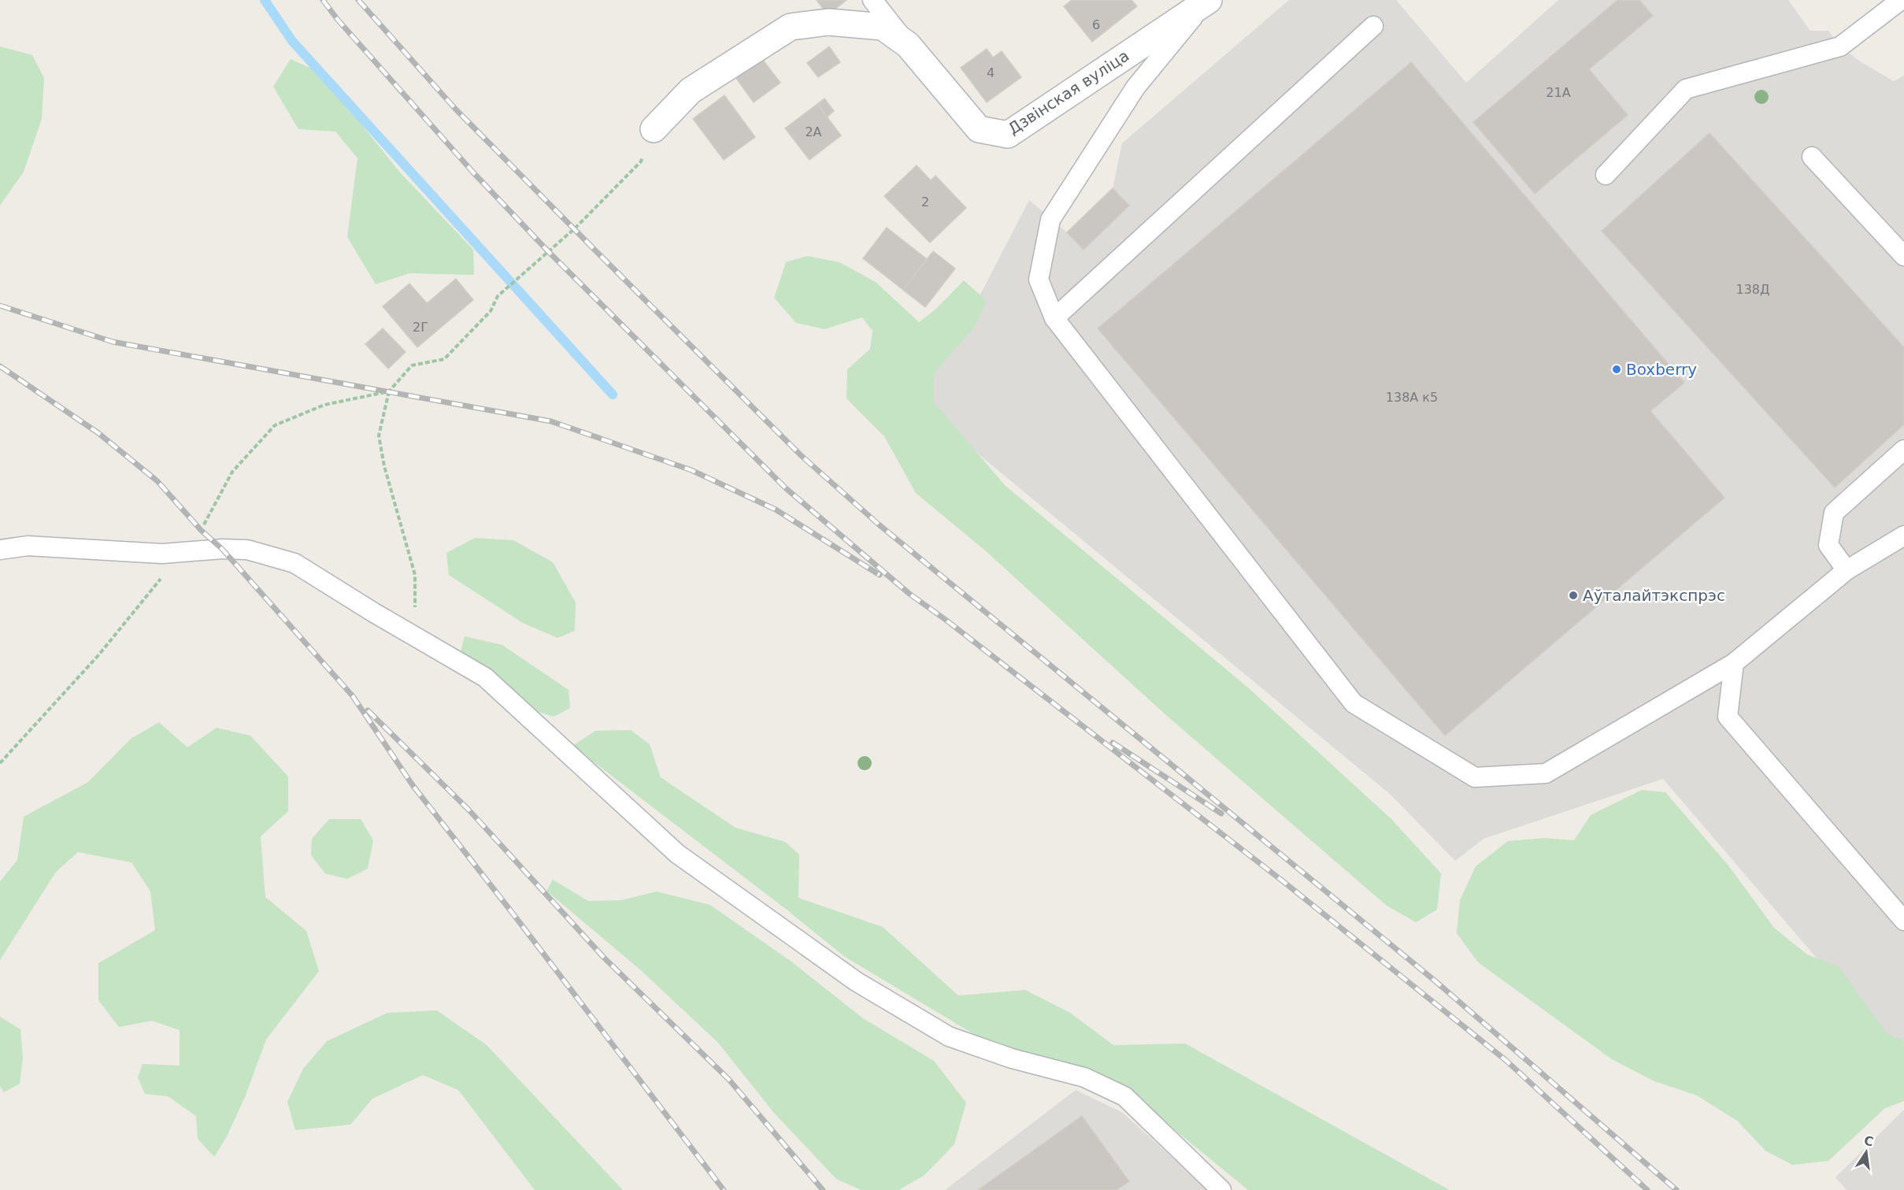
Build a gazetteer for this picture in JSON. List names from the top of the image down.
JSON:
{
  "streets": {
    "street": ["Дзвінская вуліца"]
  },
  "places": ["Boxberry", "Аўталайтэкспрэс"],
  "house_numbers": [
    "6",
    "4",
    "21А",
    "2А",
    "2",
    "138Д",
    "2Г",
    "138А к5"
  ],
  "north": "top"
}
